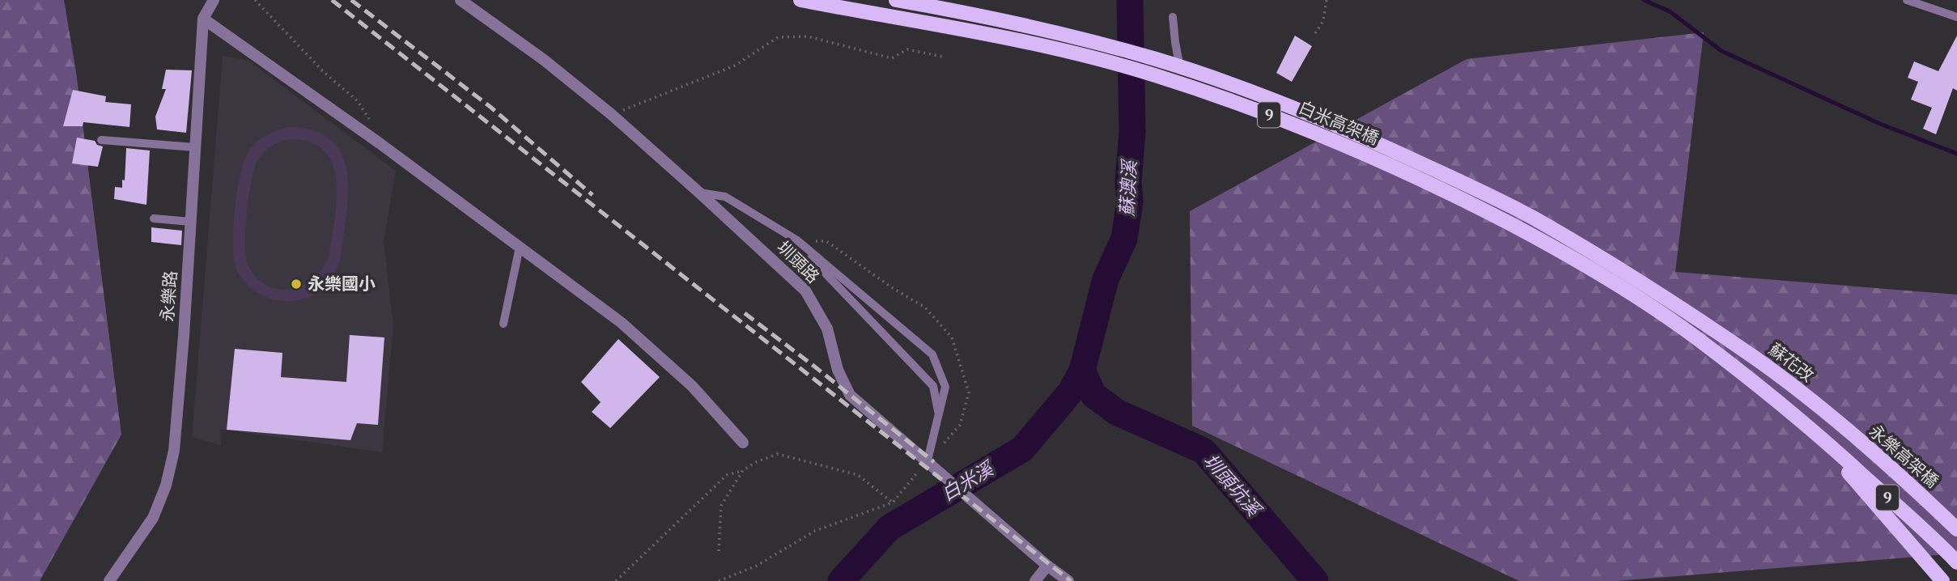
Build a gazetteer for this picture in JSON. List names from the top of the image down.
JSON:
{
  "streets": {
    "main road": [
      "9",
      "白米高架橋",
      "蘇花改",
      "永樂高架橋"
    ],
    "street": ["圳頭路", "永樂路"]
  },
  "crossings": [
    ["9", "白米高架橋"],
    ["白米高架橋", "蘇花改"],
    ["蘇花改", "永樂高架橋"]
  ],
  "water": ["蘇澳溪", "白米溪", "圳頭坑溪"],
  "places": ["永樂國小"]
}
